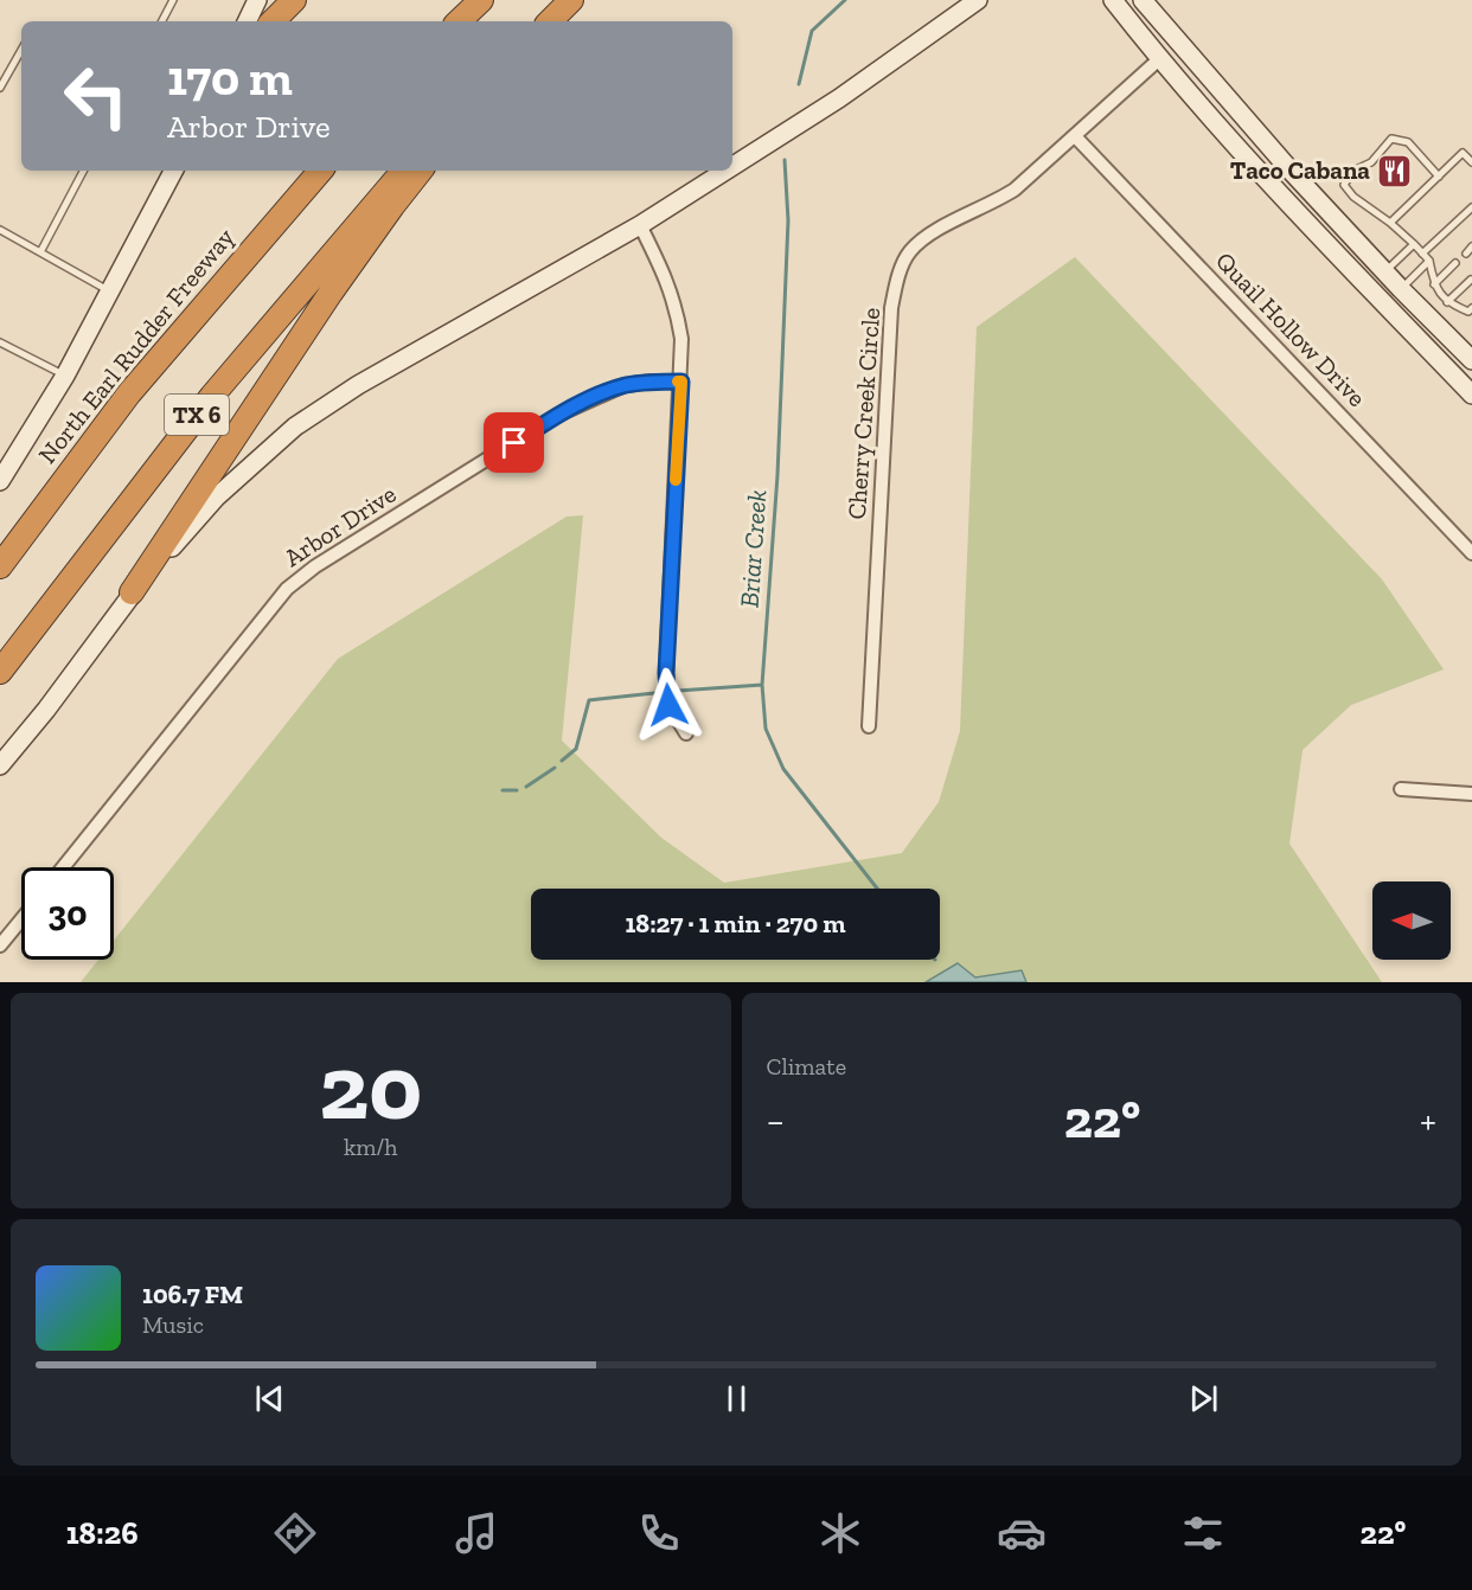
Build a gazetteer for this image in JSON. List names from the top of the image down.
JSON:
{
  "streets": {
    "highway": ["North Earl Rudder Freeway", "TX 6"],
    "street": ["Quail Hollow Drive", "Cherry Creek Circle", "Arbor Drive"]
  },
  "crossings": [
    ["Quail Hollow Drive", "Cherry Creek Circle"]
  ],
  "water": ["Briar Creek"],
  "places": {
    "restaurant": ["Taco Cabana"]
  },
  "north": "left",
  "page": {
    "turn": ["170 m", "Arbor Drive"],
    "limit": "30",
    "trip": "18:27 · 1 min · 270 m",
    "tile": [
      ["20", "km/h"],
      "Climate"
    ],
    "heat": ["−", "22°", "+"],
    "song": ["106.7 FM", "Music"],
    "tabs": ["18:26", "22°"]
  }
}
